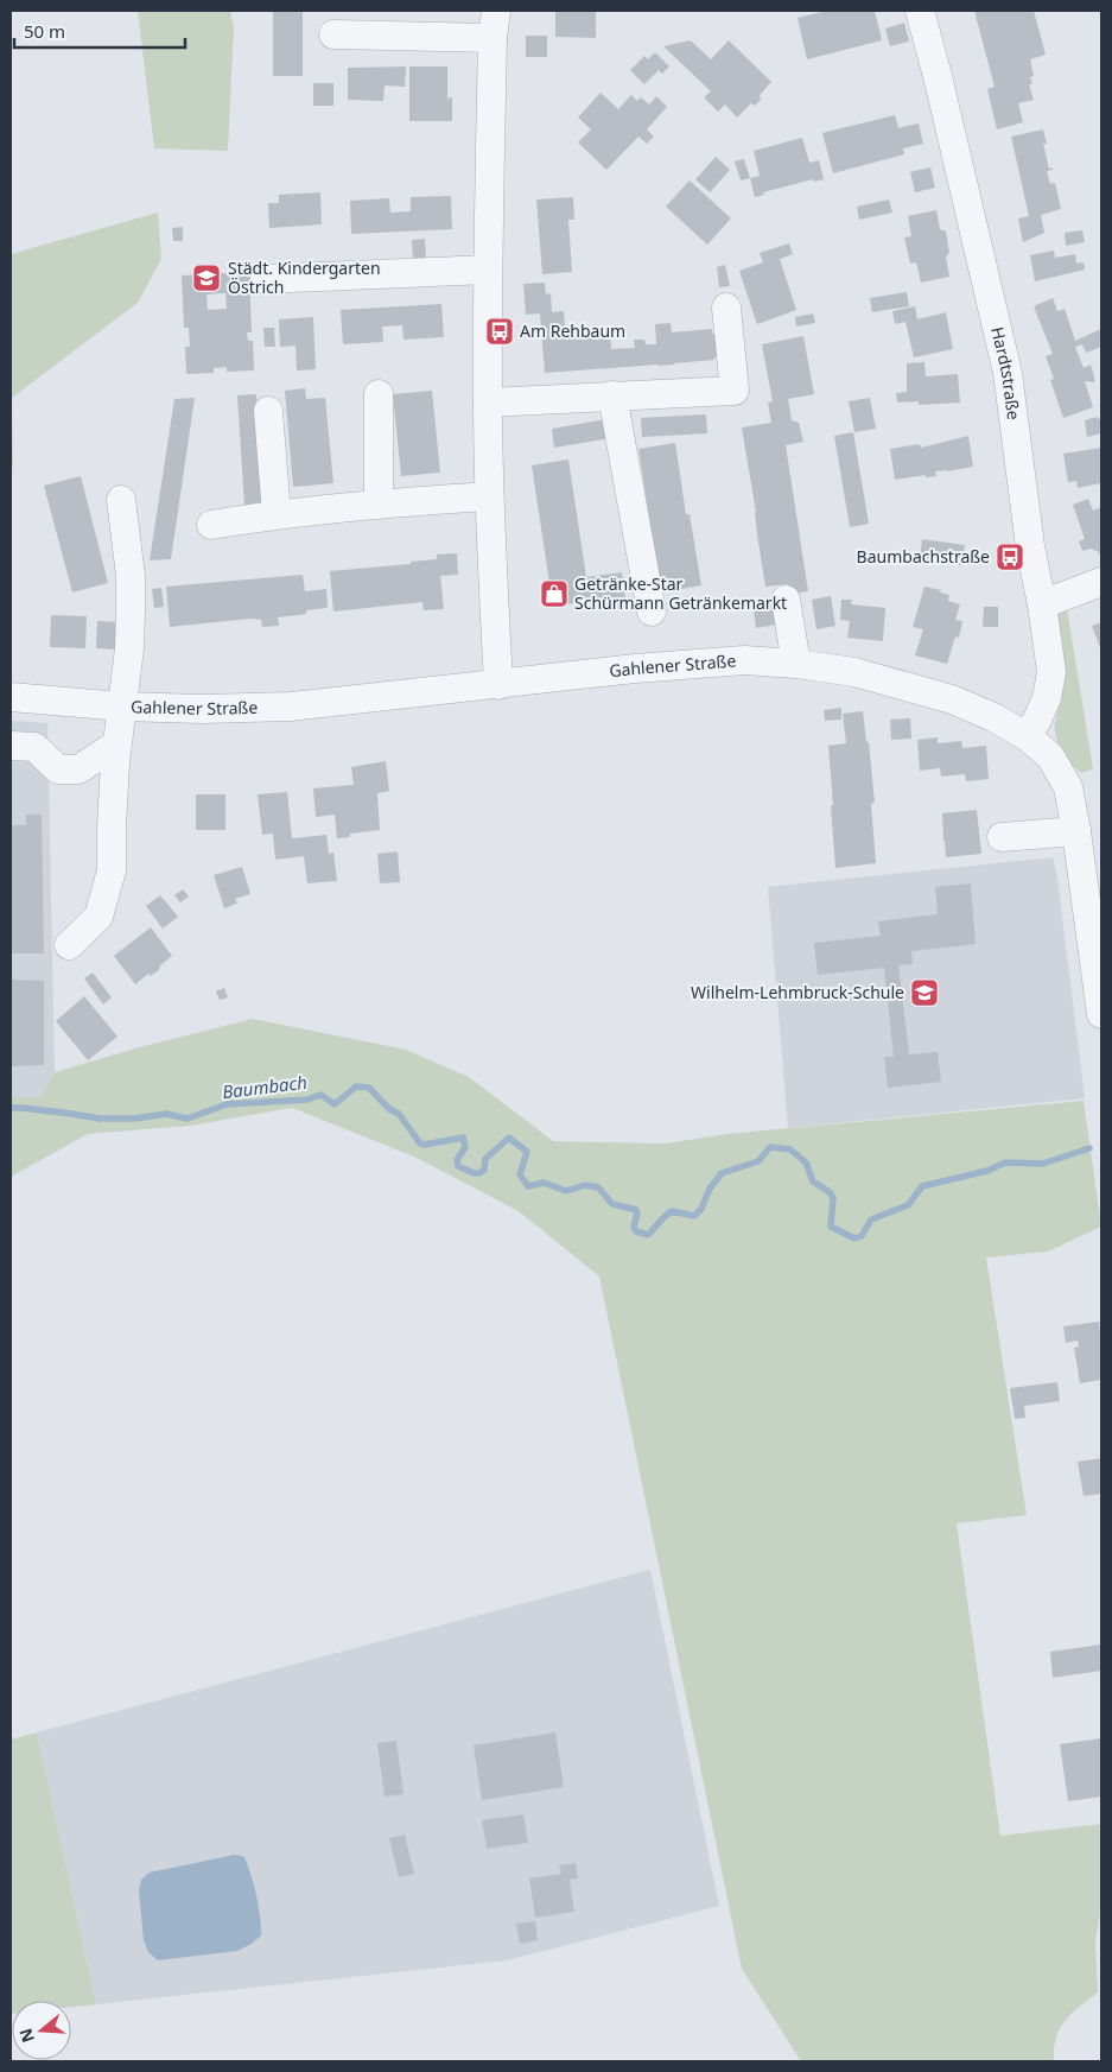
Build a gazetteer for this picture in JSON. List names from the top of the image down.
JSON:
{
  "streets": {
    "street": ["Hardtstraße", "Gahlener Straße"]
  },
  "crossings": [
    ["Hardtstraße", "Gahlener Straße"]
  ],
  "water": ["Baumbach"],
  "places": {
    "school or university": ["Städt. Kindergarten Östrich", "Wilhelm-Lehmbruck-Schule"],
    "bus stop": ["Am Rehbaum", "Baumbachstraße"],
    "shop": ["Getränke-Star Schürmann Getränkemarkt"]
  },
  "scale_bar": "50 m",
  "north": "left"
}
